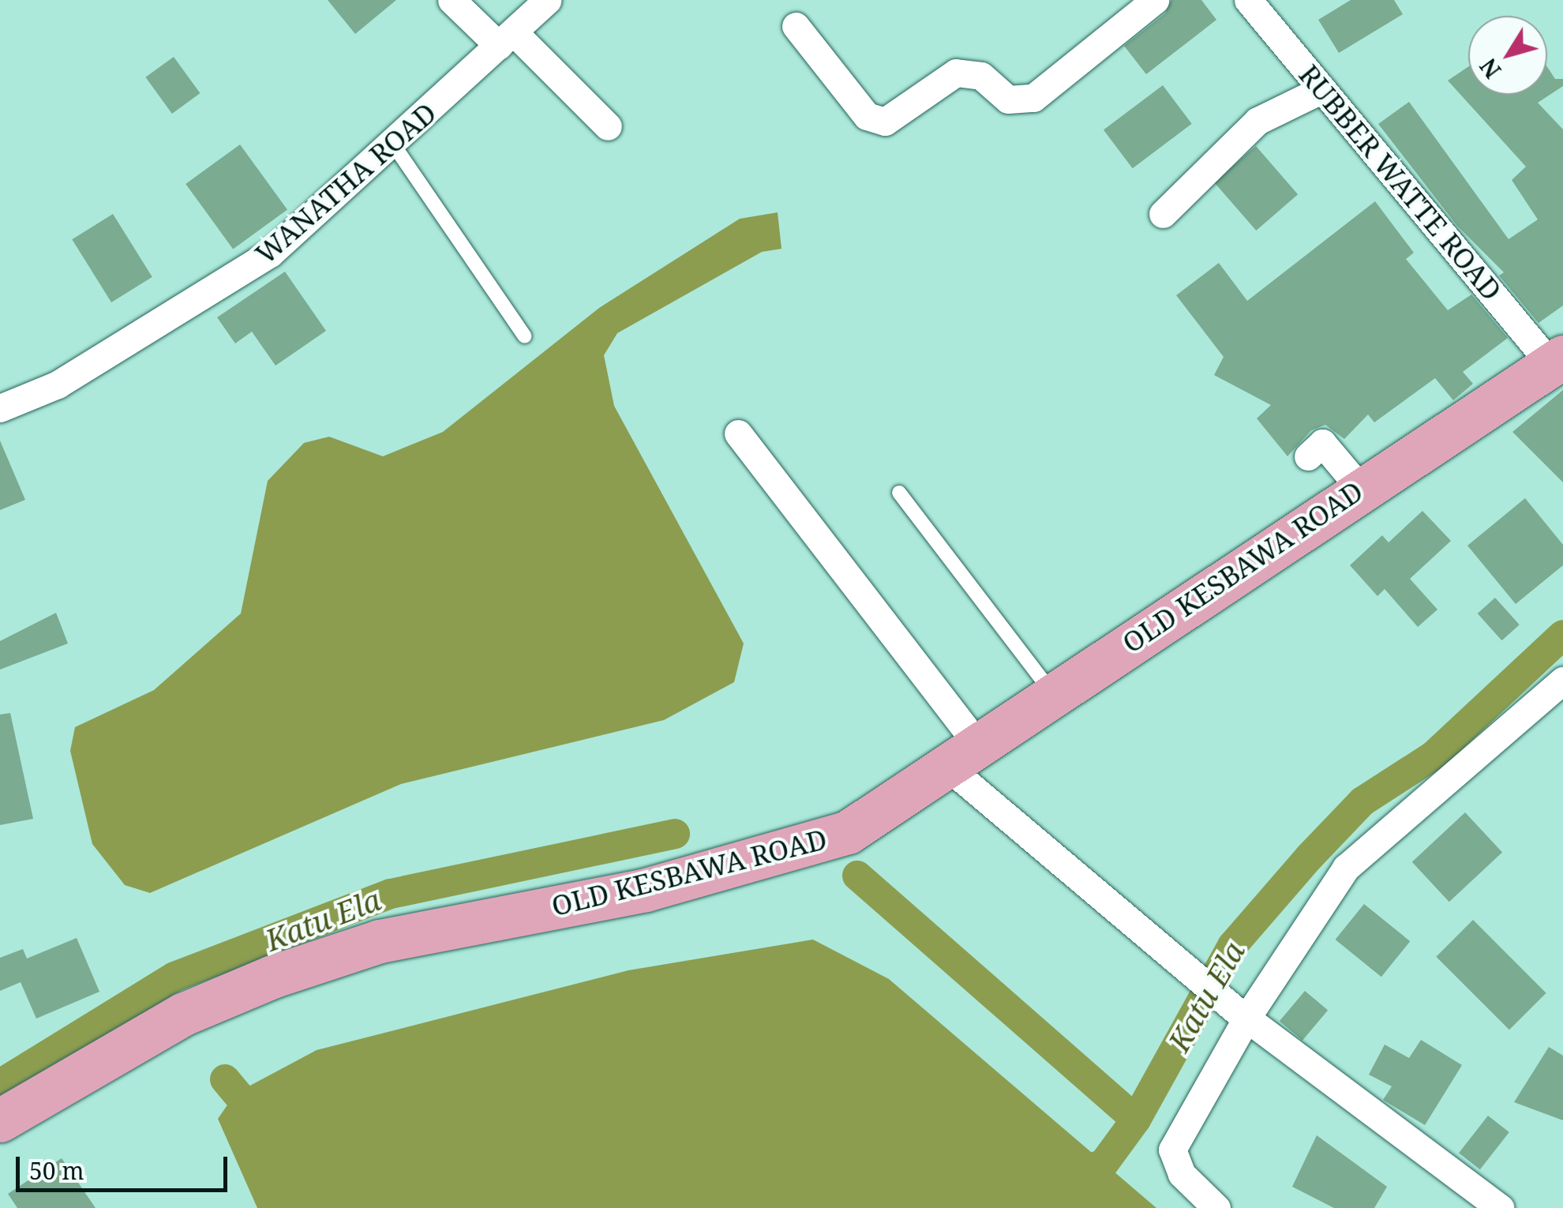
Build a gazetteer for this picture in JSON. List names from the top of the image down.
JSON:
{
  "streets": {
    "main road": ["OLD KESBAWA ROAD"],
    "street": ["RUBBER WATTE ROAD", "WANATHA ROAD"]
  },
  "crossings": [
    ["RUBBER WATTE ROAD", "OLD KESBAWA ROAD"]
  ],
  "water": ["Katu Ela"],
  "scale_bar": "50 m",
  "north": "bottom left"
}
